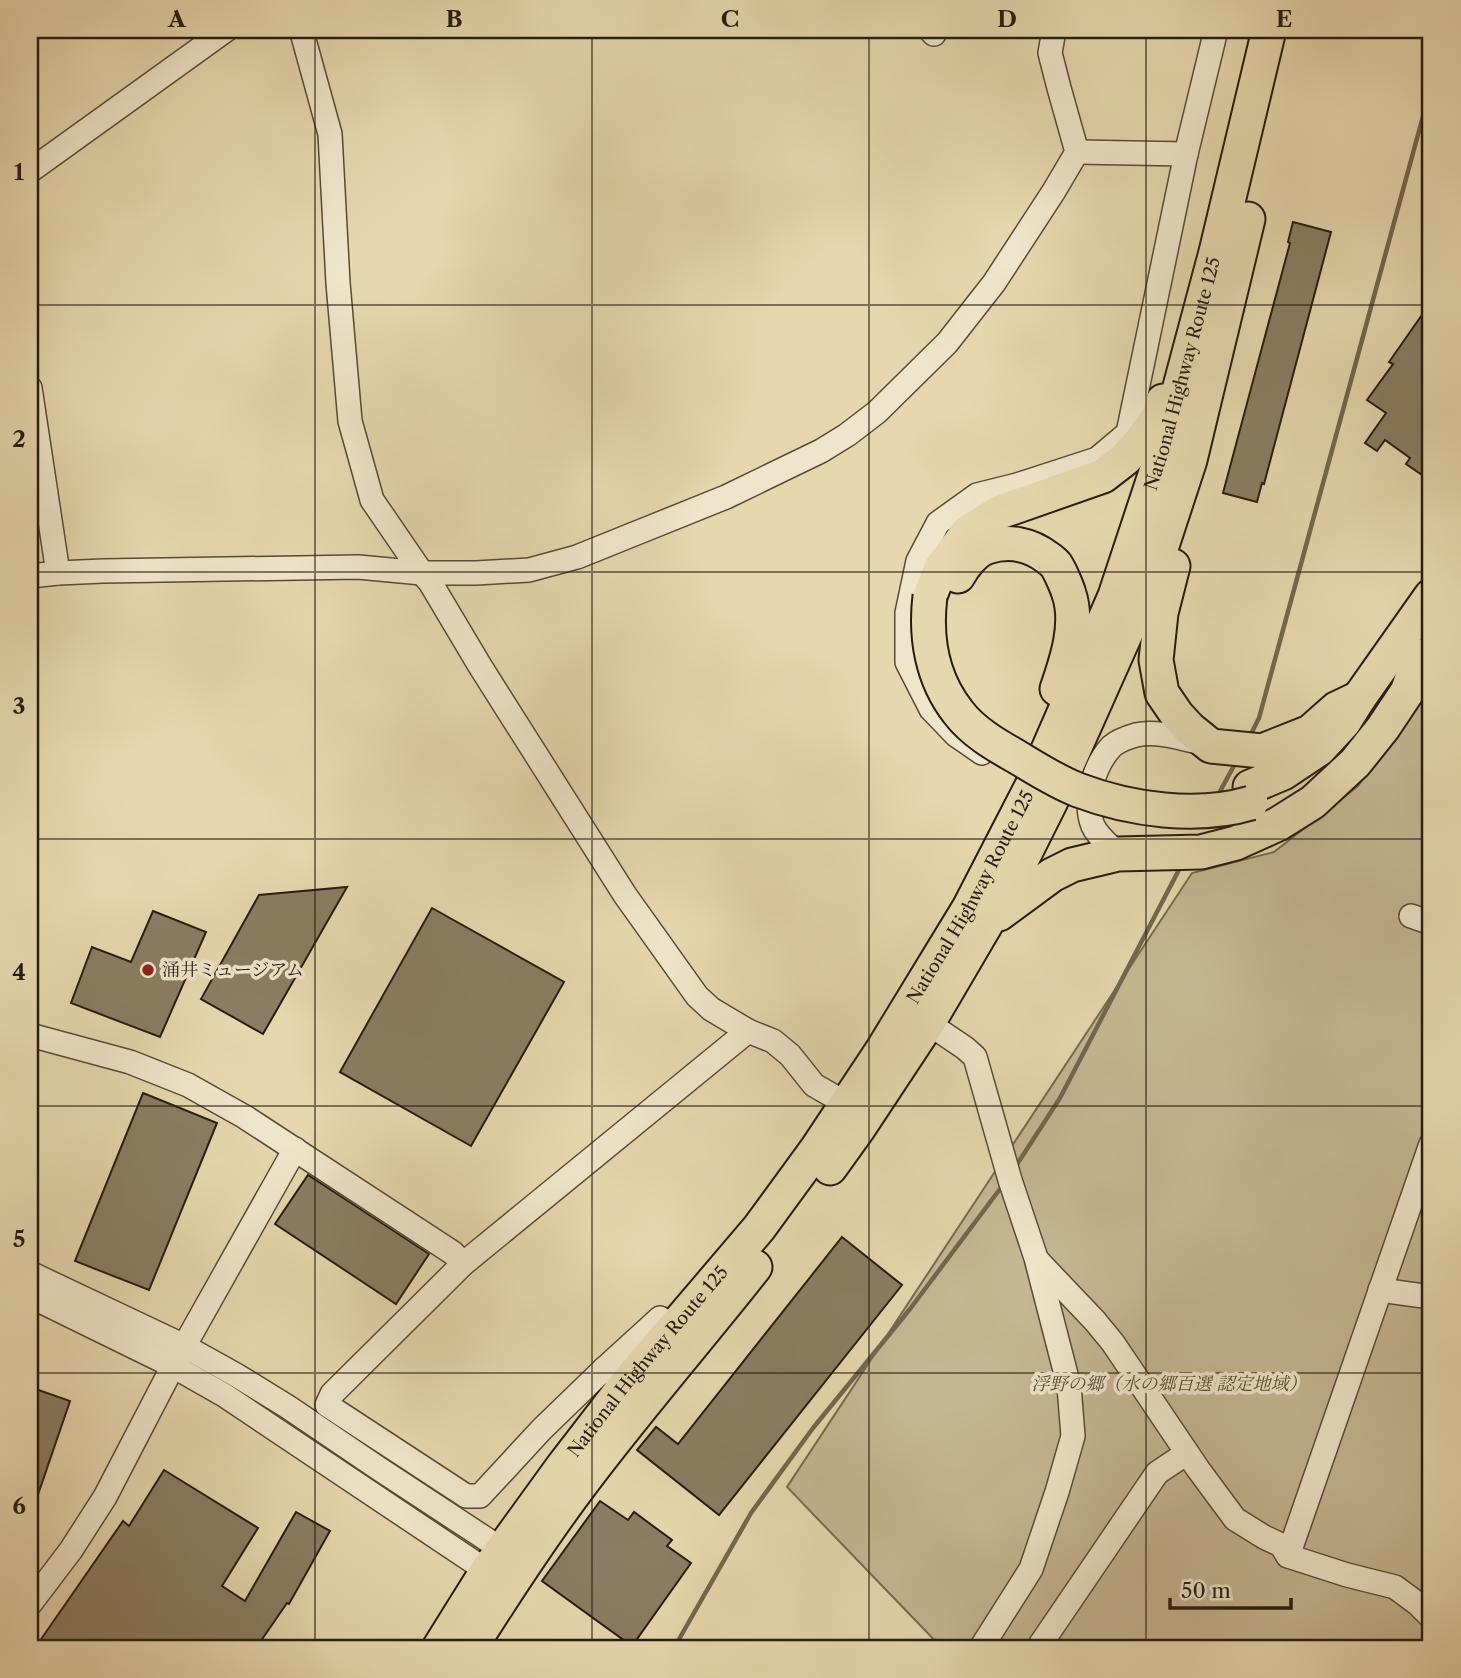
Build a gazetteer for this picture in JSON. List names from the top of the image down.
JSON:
{
  "streets": {
    "highway": ["National Highway Route 125"]
  },
  "parks": ["浮野の郷（水の郷百選 認定地域）"],
  "places": ["涌井ミュージアム"],
  "scale_bar": "50 m",
  "grid": {
    "columns": [
      "A",
      "B",
      "C",
      "D",
      "E"
    ],
    "rows": [
      "1",
      "2",
      "3",
      "4",
      "5",
      "6"
    ]
  }
}
